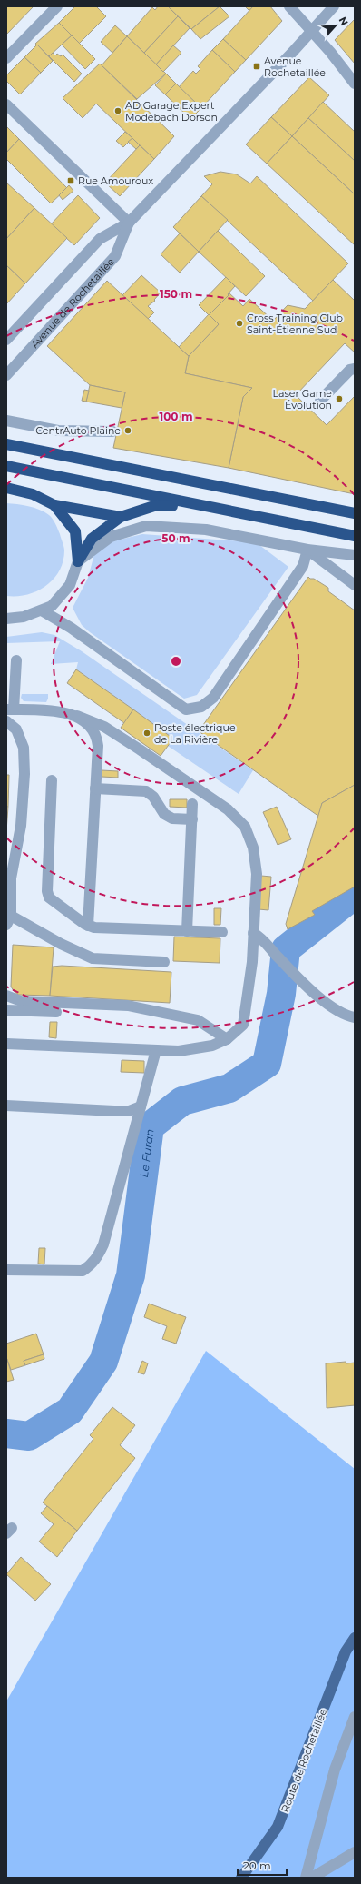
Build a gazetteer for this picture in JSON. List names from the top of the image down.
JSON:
{
  "streets": {
    "main road": ["Route de Rochetaillée"],
    "street": ["Avenue de Rochetaillée"]
  },
  "water": ["Le Furan"],
  "places": {
    "transit": ["Avenue Rochetaillée", "Rue Amouroux"],
    "other": [
      "AD Garage Expert Modebach Dorson",
      "Cross Training Club Saint-Étienne Sud",
      "Laser Game Évolution",
      "CentrAuto Plaine",
      "Poste électrique de La Rivière"
    ]
  },
  "scale_bar": "20 m",
  "north": "top right",
  "rings": ["150 m", "100 m", "50 m"]
}
